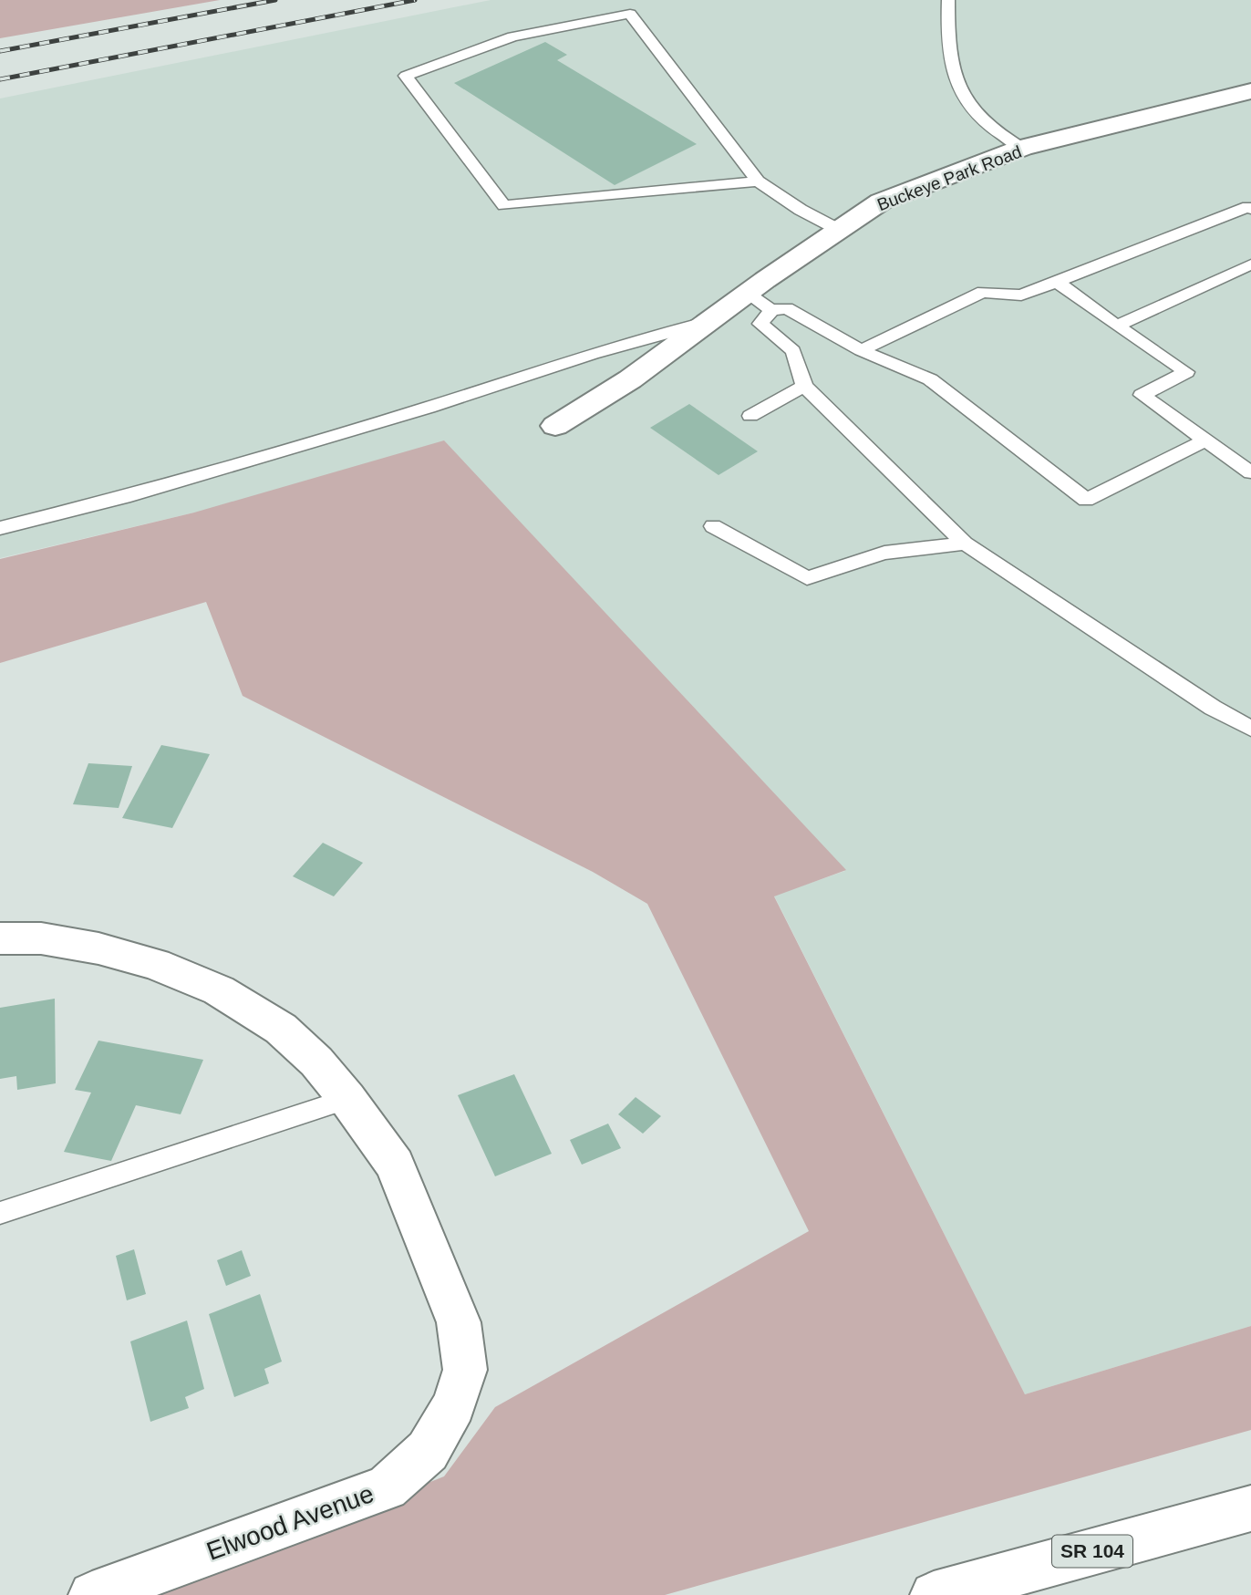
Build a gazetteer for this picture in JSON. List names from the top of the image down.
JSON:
{
  "streets": {
    "main road": ["Buckeye Park Road", "Elwood Avenue", "SR 104"]
  }
}
